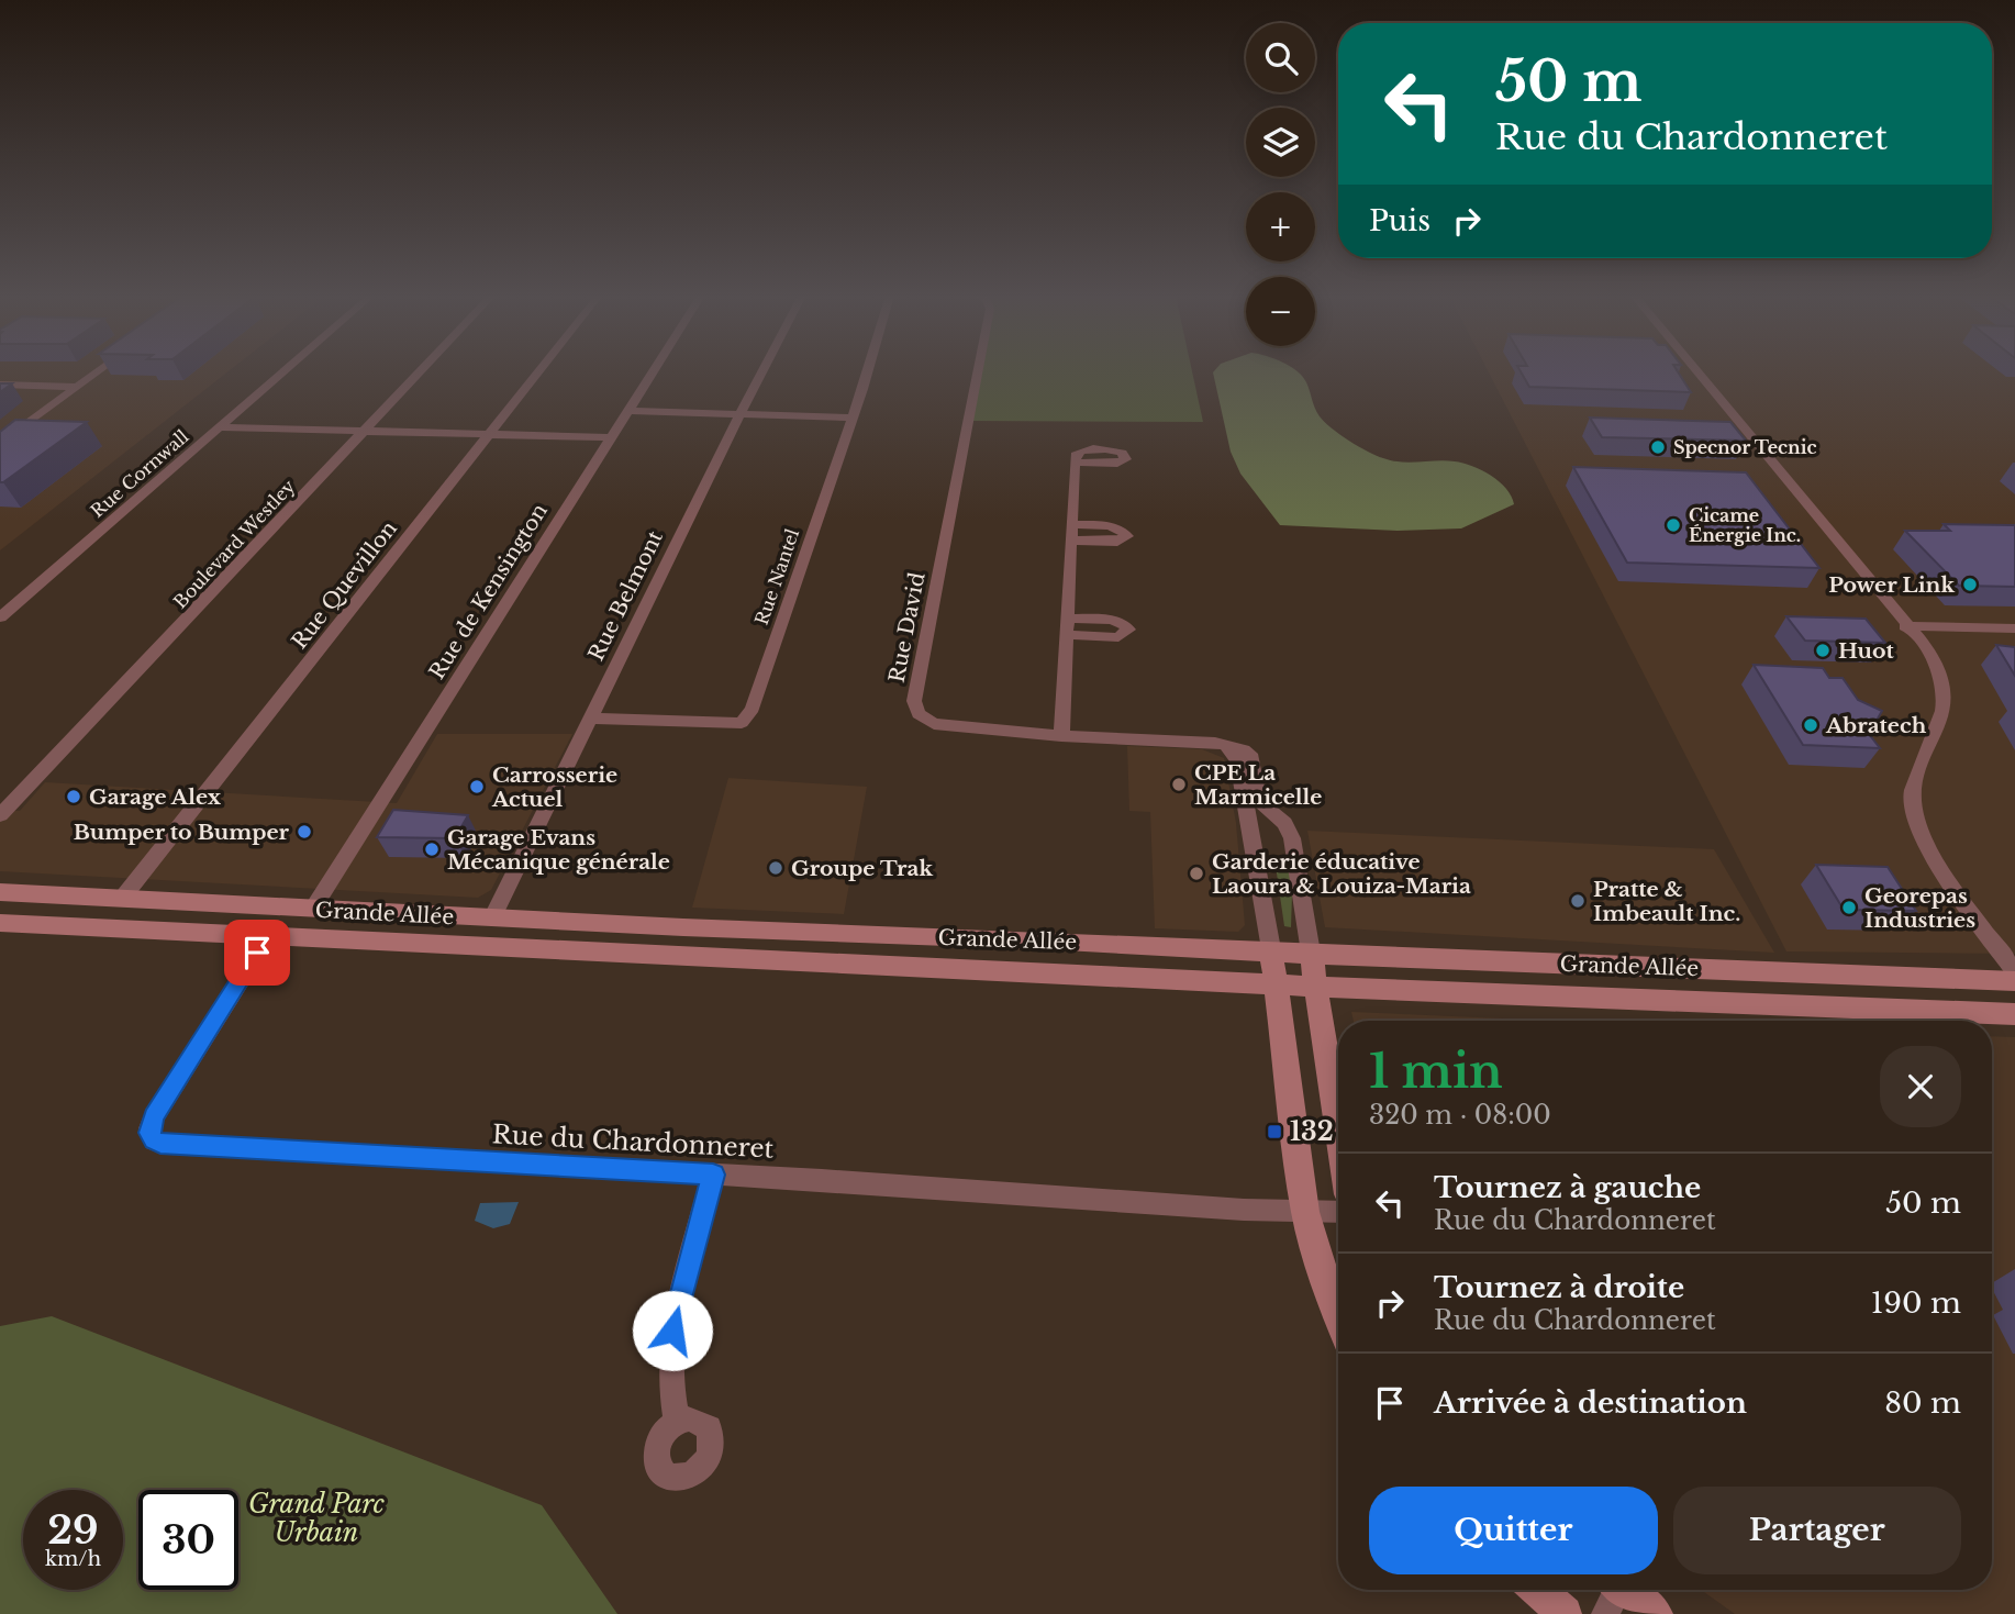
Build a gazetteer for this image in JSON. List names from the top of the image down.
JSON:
{
  "streets": {
    "main road": ["Grande Allée"],
    "street": [
      "Rue Cornwall",
      "Boulevard Westley",
      "Rue Nantel",
      "Rue Quevillon",
      "Rue de Kensington",
      "Rue Belmont",
      "Rue David",
      "Rue du Chardonneret"
    ]
  },
  "crossings": [
    ["Rue Nantel", "Rue Belmont"],
    ["Rue Quevillon", "Grande Allée"],
    ["Rue de Kensington", "Grande Allée"],
    ["Rue Belmont", "Grande Allée"],
    ["Grande Allée", "Rue du Chardonneret"]
  ],
  "parks": ["Grand Parc Urbain"],
  "places": {
    "other": [
      "Specnor Tecnic",
      "Cicame Énergie Inc.",
      "Power Link",
      "Huot",
      "Abratech",
      "CPE La Marmicelle",
      "Carrosserie Actuel",
      "Garage Alex",
      "Bumper to Bumper",
      "Garage Evans Mécanique générale",
      "Groupe Trak",
      "Garderie éducative Laoura & Louiza-Maria",
      "Pratte & Imbeault Inc.",
      "Georepas Industries"
    ],
    "transit": ["132"]
  },
  "page": {
    "map_buttons": ["+", "−"],
    "turn": ["50 m", "Rue du Chardonneret"],
    "then": "Puis",
    "heading": ["1 min", "320 m · 08:00"],
    "list": [
      {
        "name": "Tournez à gauche",
        "note": "Rue du Chardonneret",
        "value": "50 m"
      },
      {
        "name": "Tournez à droite",
        "note": "Rue du Chardonneret",
        "value": "190 m"
      },
      {
        "name": "Arrivée à destination",
        "value": "80 m"
      }
    ],
    "buttons": ["Quitter", "Partager"],
    "speed": "29 km/h",
    "limit": "30"
  }
}
